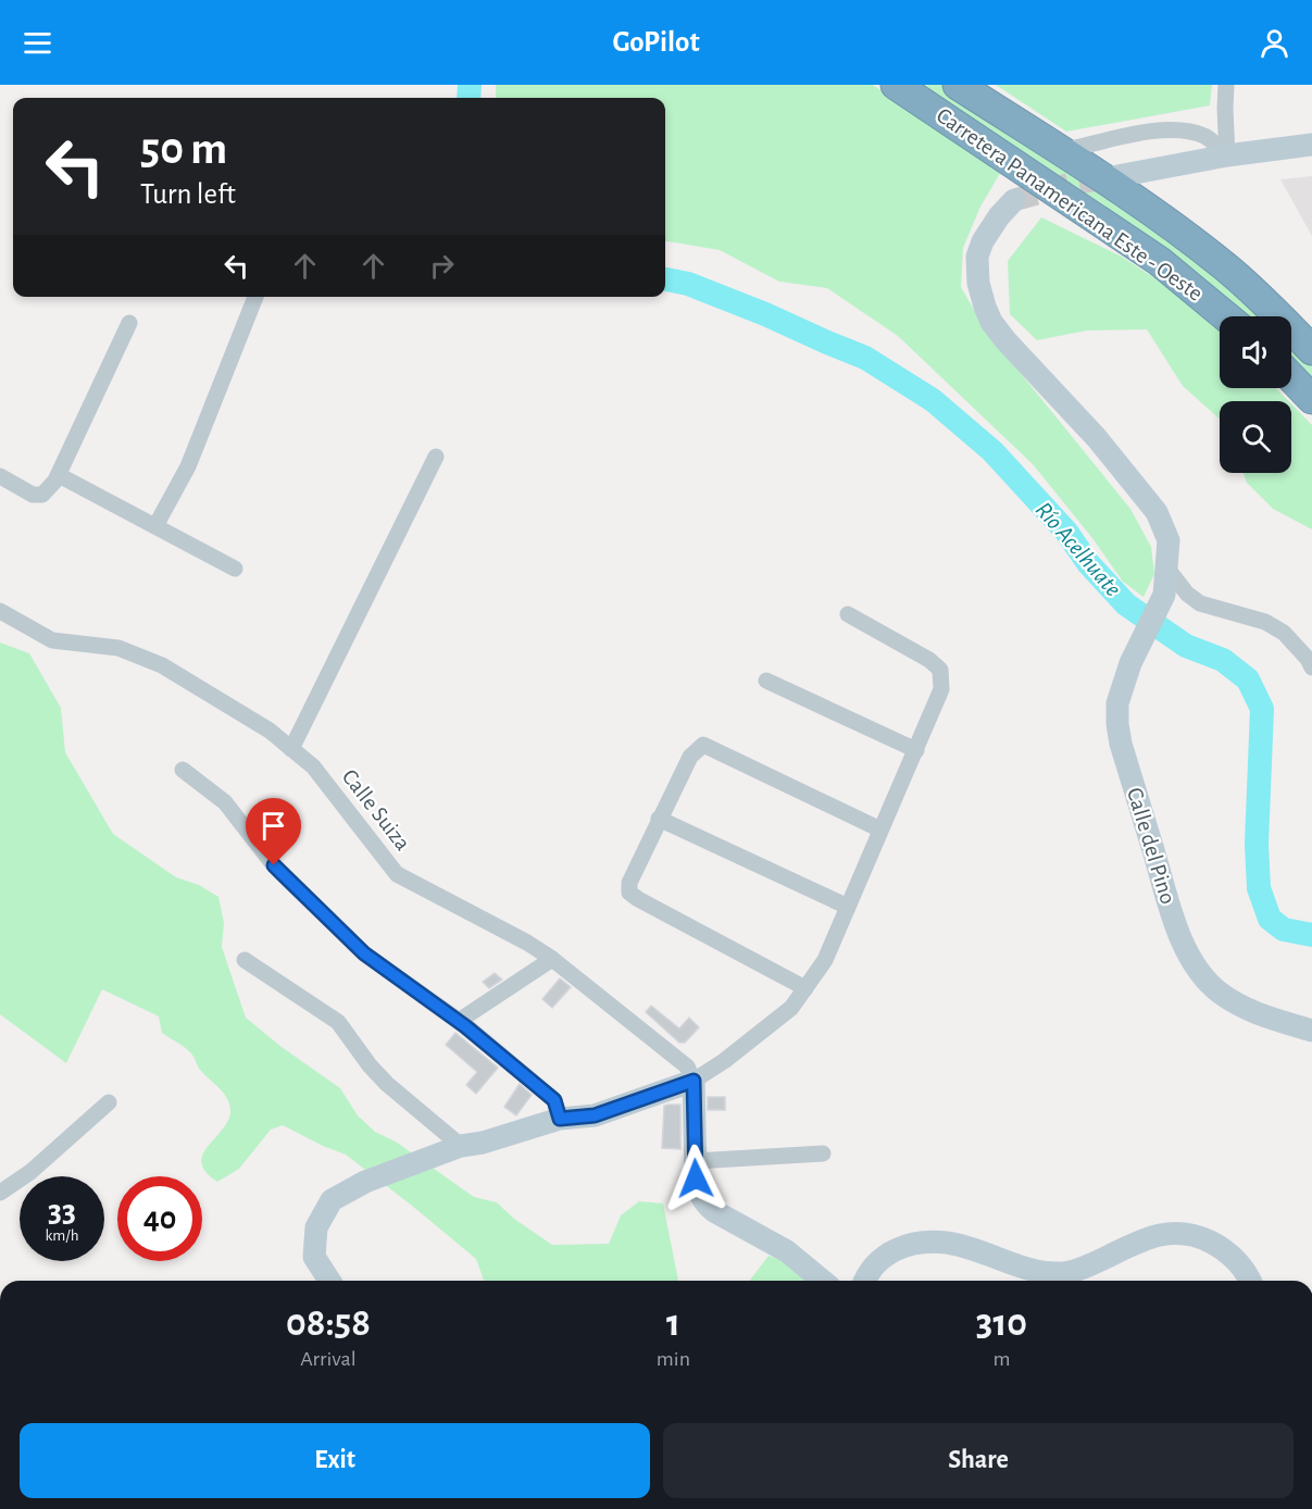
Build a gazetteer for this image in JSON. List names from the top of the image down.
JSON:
{
  "streets": {
    "highway": ["Carretera Panamericana Este - Oeste"],
    "main road": ["Calle del Pino"],
    "street": ["Calle Suiza"]
  },
  "water": ["Río Acelhuate"],
  "page": {
    "header": "GoPilot",
    "turn": ["50 m", "Turn left"],
    "speed": "33 km/h",
    "limit": "40",
    "eta": [
      "08:58",
      "Arrival",
      "1",
      "min",
      "310",
      "m"
    ],
    "buttons": ["Exit", "Share"]
  }
}
